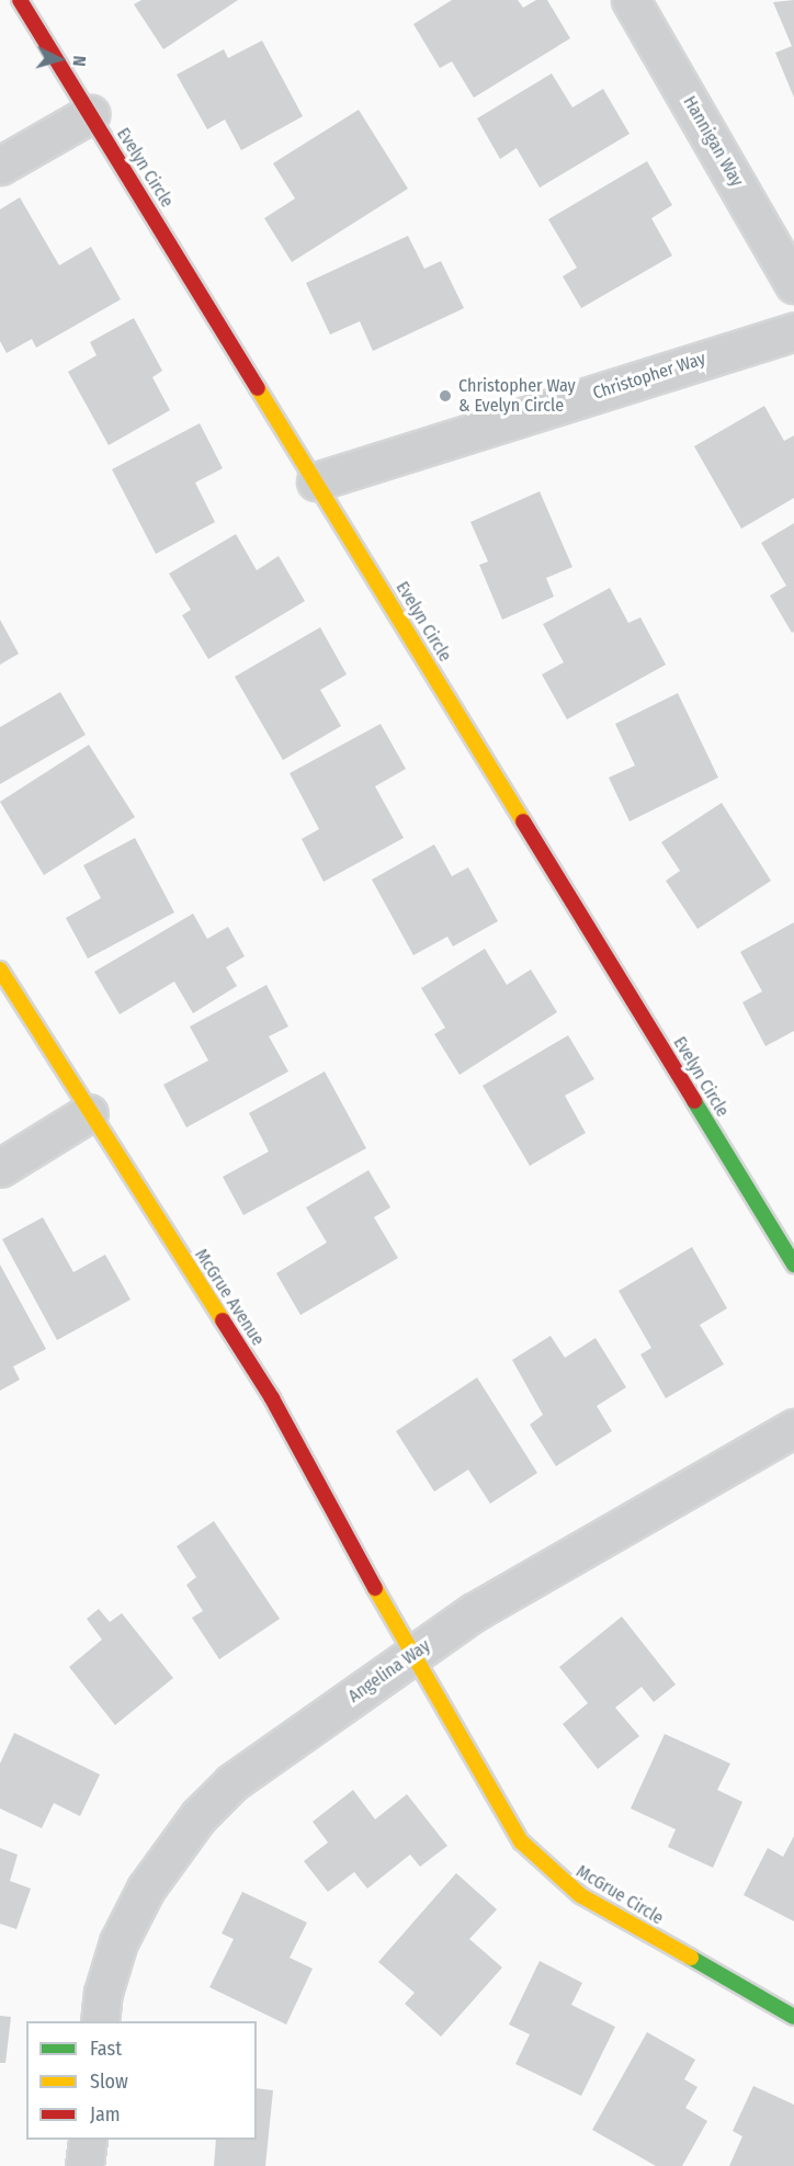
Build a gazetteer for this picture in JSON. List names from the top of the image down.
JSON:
{
  "streets": {
    "street": [
      "Hannigan Way",
      "Evelyn Circle",
      "Christopher Way",
      "McGrue Avenue",
      "Angelina Way",
      "McGrue Circle"
    ]
  },
  "crossings": [
    ["Evelyn Circle", "Christopher Way"],
    ["McGrue Avenue", "Angelina Way"],
    ["McGrue Avenue", "McGrue Circle"],
    ["Angelina Way", "McGrue Circle"]
  ],
  "places": ["Christopher Way & Evelyn Circle"],
  "legend": ["Fast", "Slow", "Jam"],
  "north": "right"
}
